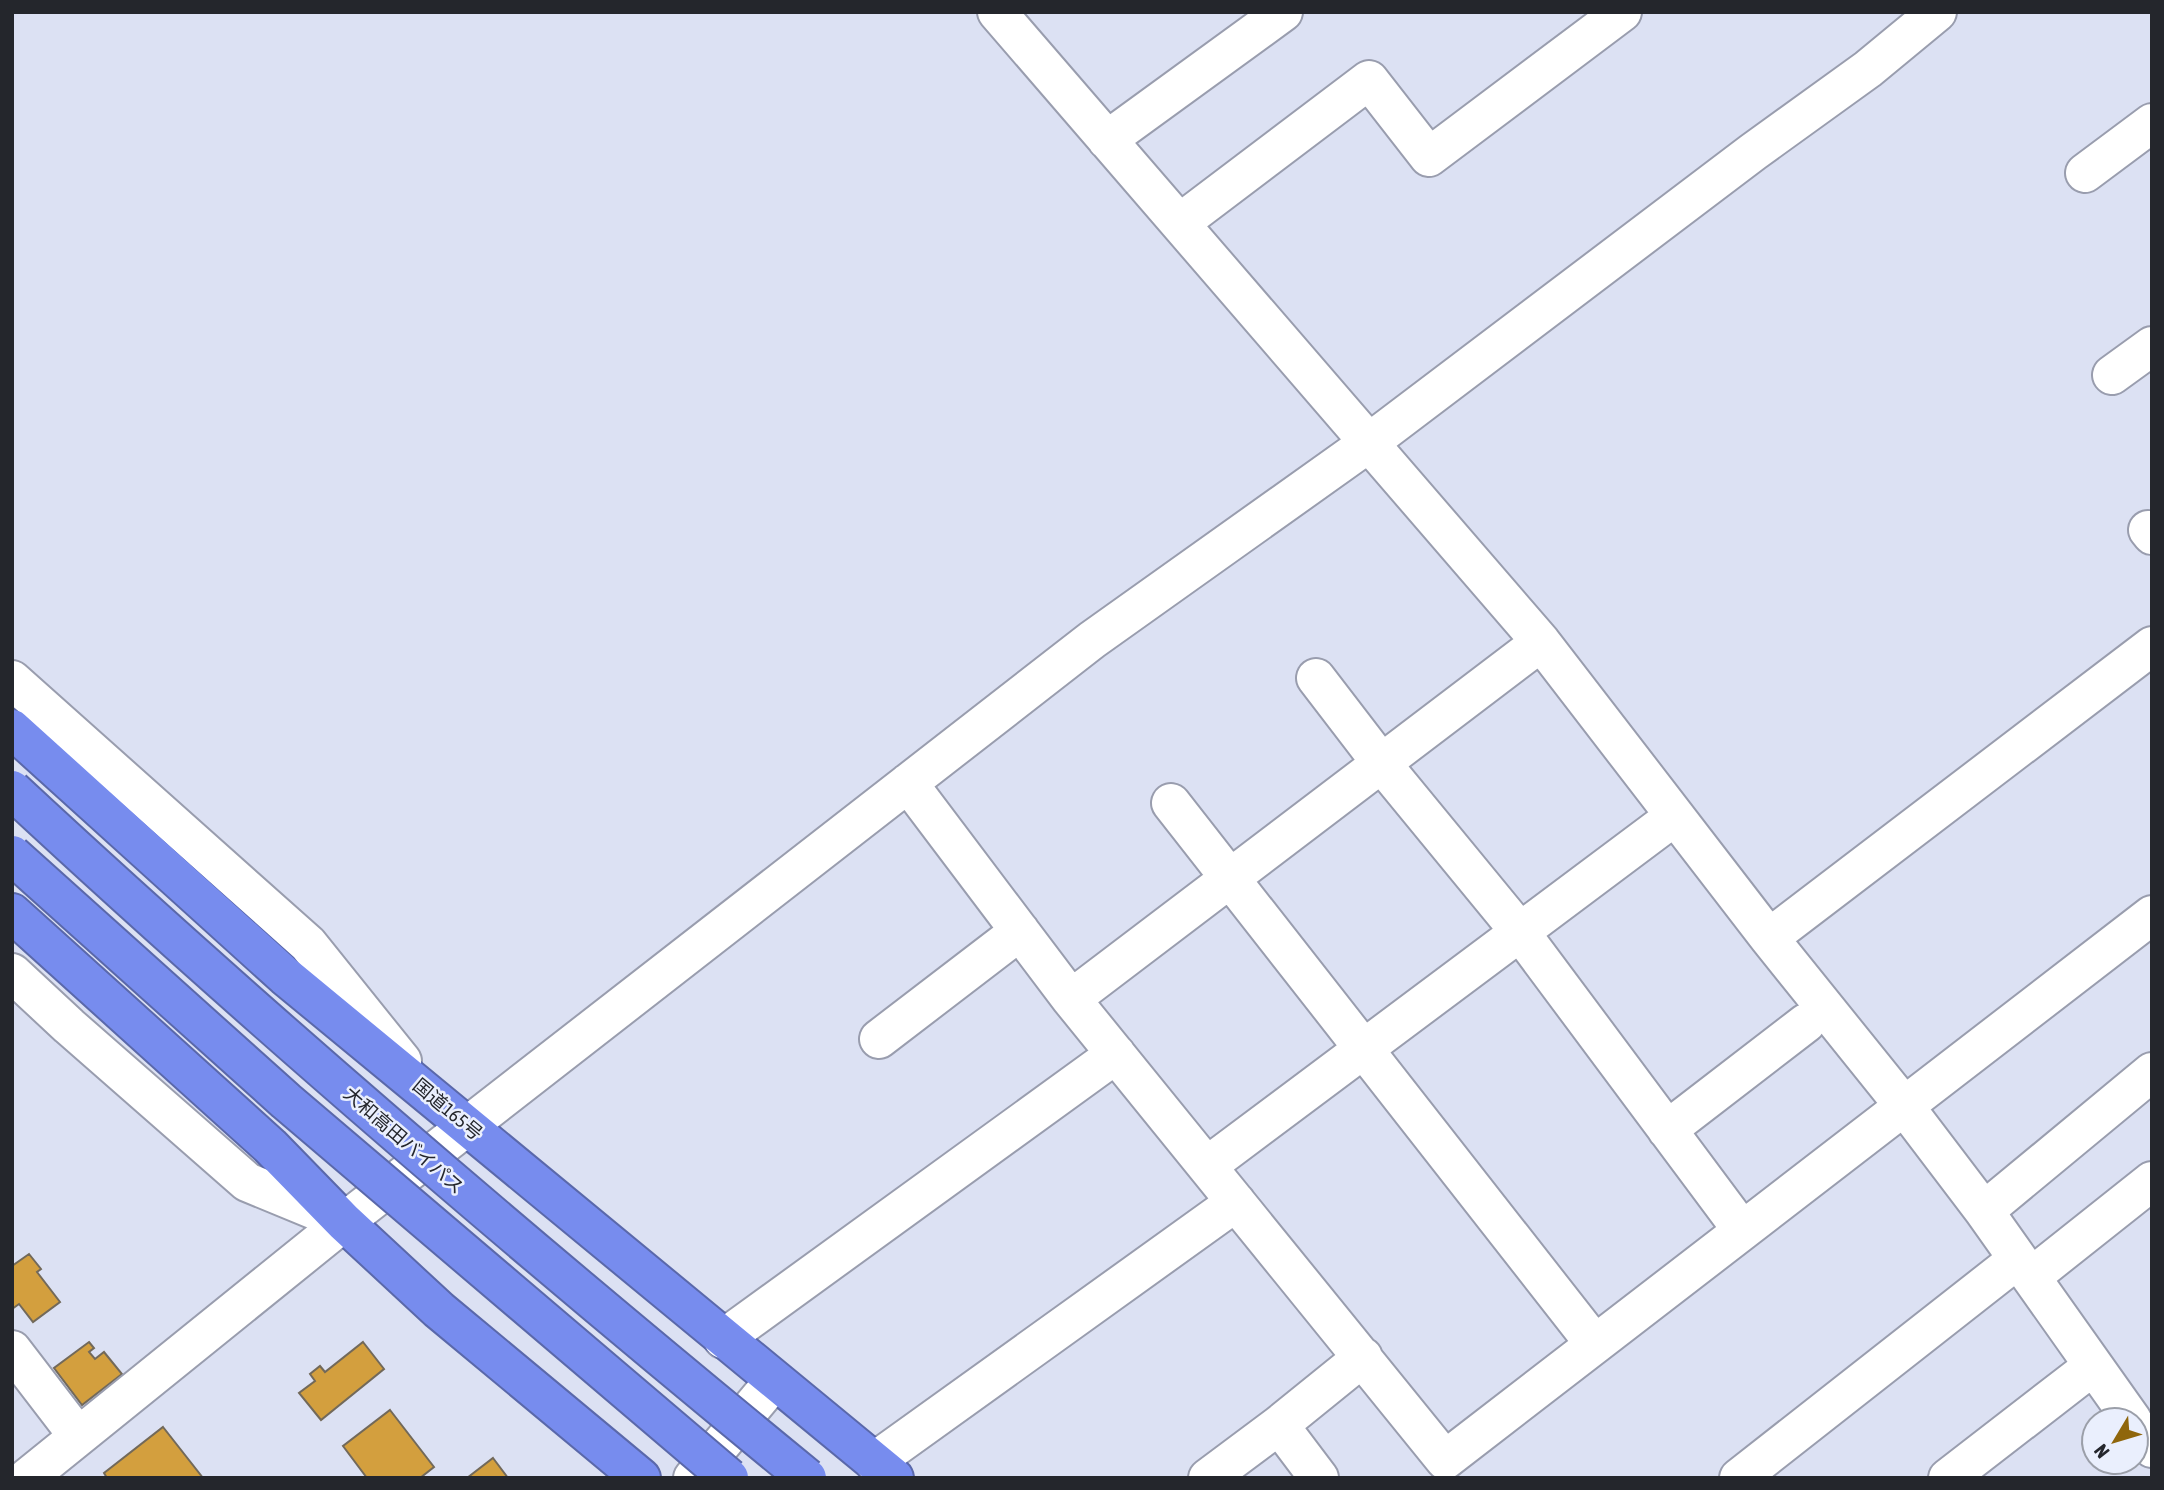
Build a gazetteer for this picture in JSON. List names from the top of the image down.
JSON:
{
  "streets": {
    "highway": ["国道165号", "大和高田バイパス"]
  },
  "north": "bottom left"
}
